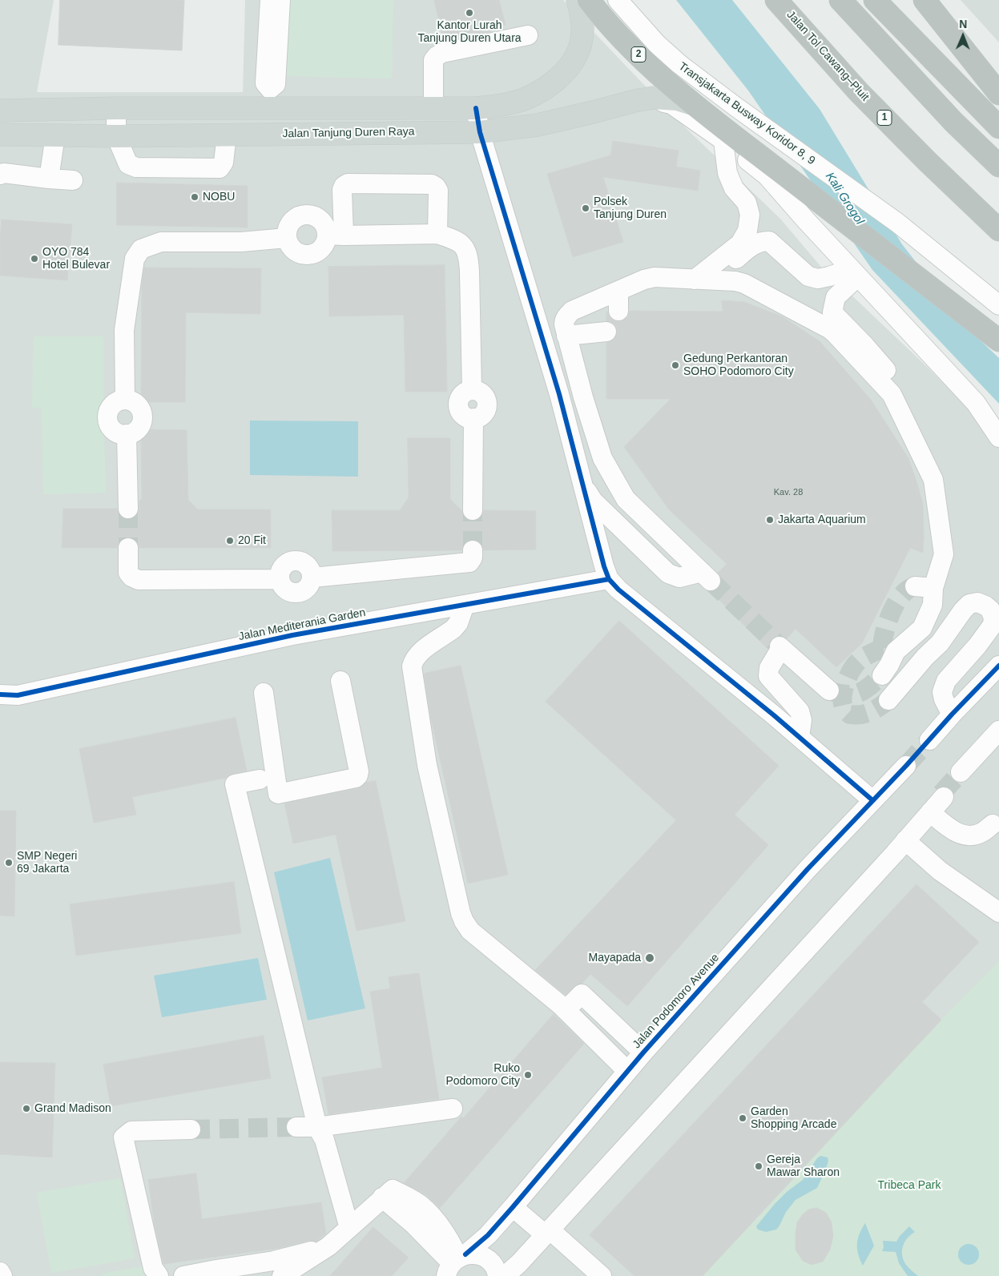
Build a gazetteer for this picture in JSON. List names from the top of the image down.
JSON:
{
  "streets": {
    "highway": ["2", "Jalan Tol Cawang–Pluit", "1"],
    "main road": ["Jalan Tanjung Duren Raya"],
    "street": ["Transjakarta Busway Koridor 8, 9", "Jalan Mediterania Garden", "Jalan Podomoro Avenue"]
  },
  "crossings": [
    ["2", "Jalan Tanjung Duren Raya"]
  ],
  "water": ["Kali Grogol"],
  "parks": ["Tribeca Park"],
  "places": [
    "Kantor Lurah Tanjung Duren Utara",
    "NOBU",
    "Polsek Tanjung Duren",
    "OYO 784 Hotel Bulevar",
    "Gedung Perkantoran SOHO Podomoro City",
    "Jakarta Aquarium",
    "20 Fit",
    "SMP Negeri 69 Jakarta",
    "Mayapada",
    "Ruko Podomoro City",
    "Grand Madison",
    "Garden Shopping Arcade",
    "Gereja Mawar Sharon"
  ],
  "house_numbers": ["Kav. 28"],
  "north": "top"
}
